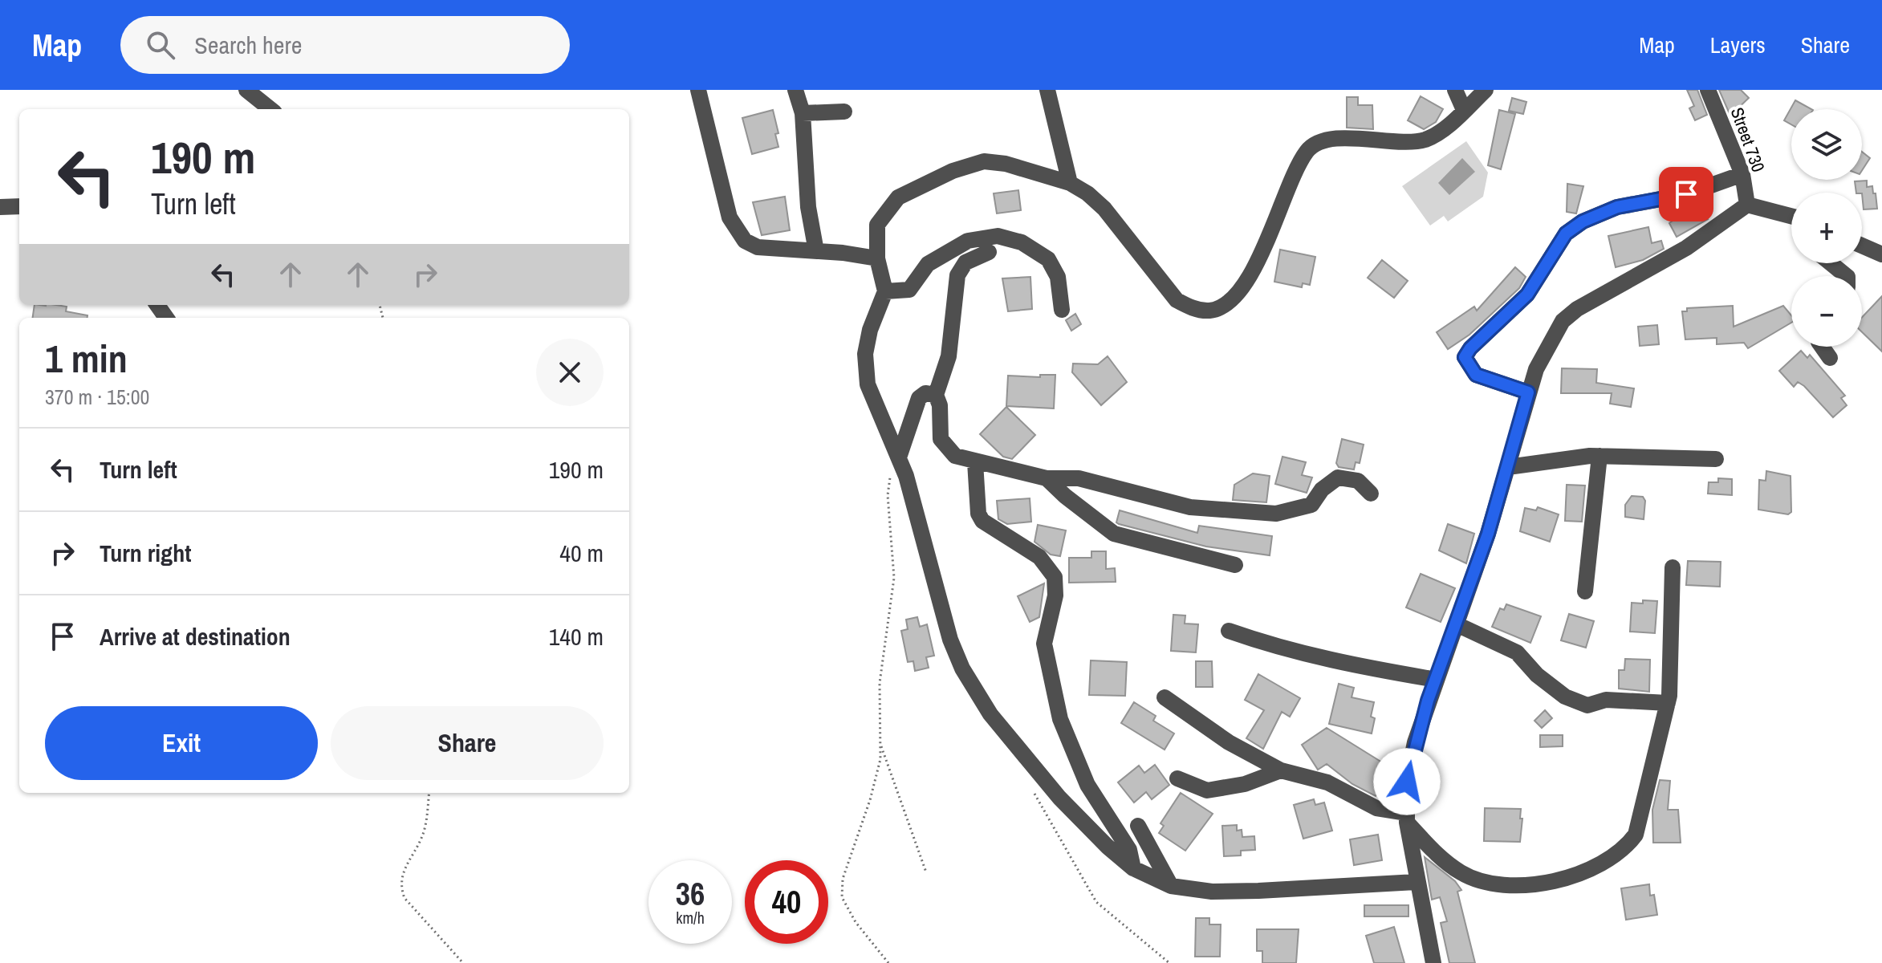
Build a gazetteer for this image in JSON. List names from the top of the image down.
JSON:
{
  "streets": {
    "street": ["Street 730"]
  },
  "page": {
    "header": "Map",
    "search": "Search here",
    "nav": ["Map", "Layers", "Share"],
    "map_buttons": ["+", "−"],
    "turn": ["190 m", "Turn left"],
    "heading": ["1 min", "370 m · 15:00"],
    "list": [
      {
        "name": "Turn left",
        "value": "190 m"
      },
      {
        "name": "Turn right",
        "value": "40 m"
      },
      {
        "name": "Arrive at destination",
        "value": "140 m"
      }
    ],
    "buttons": ["Exit", "Share"],
    "speed": "36 km/h",
    "limit": "40"
  }
}
